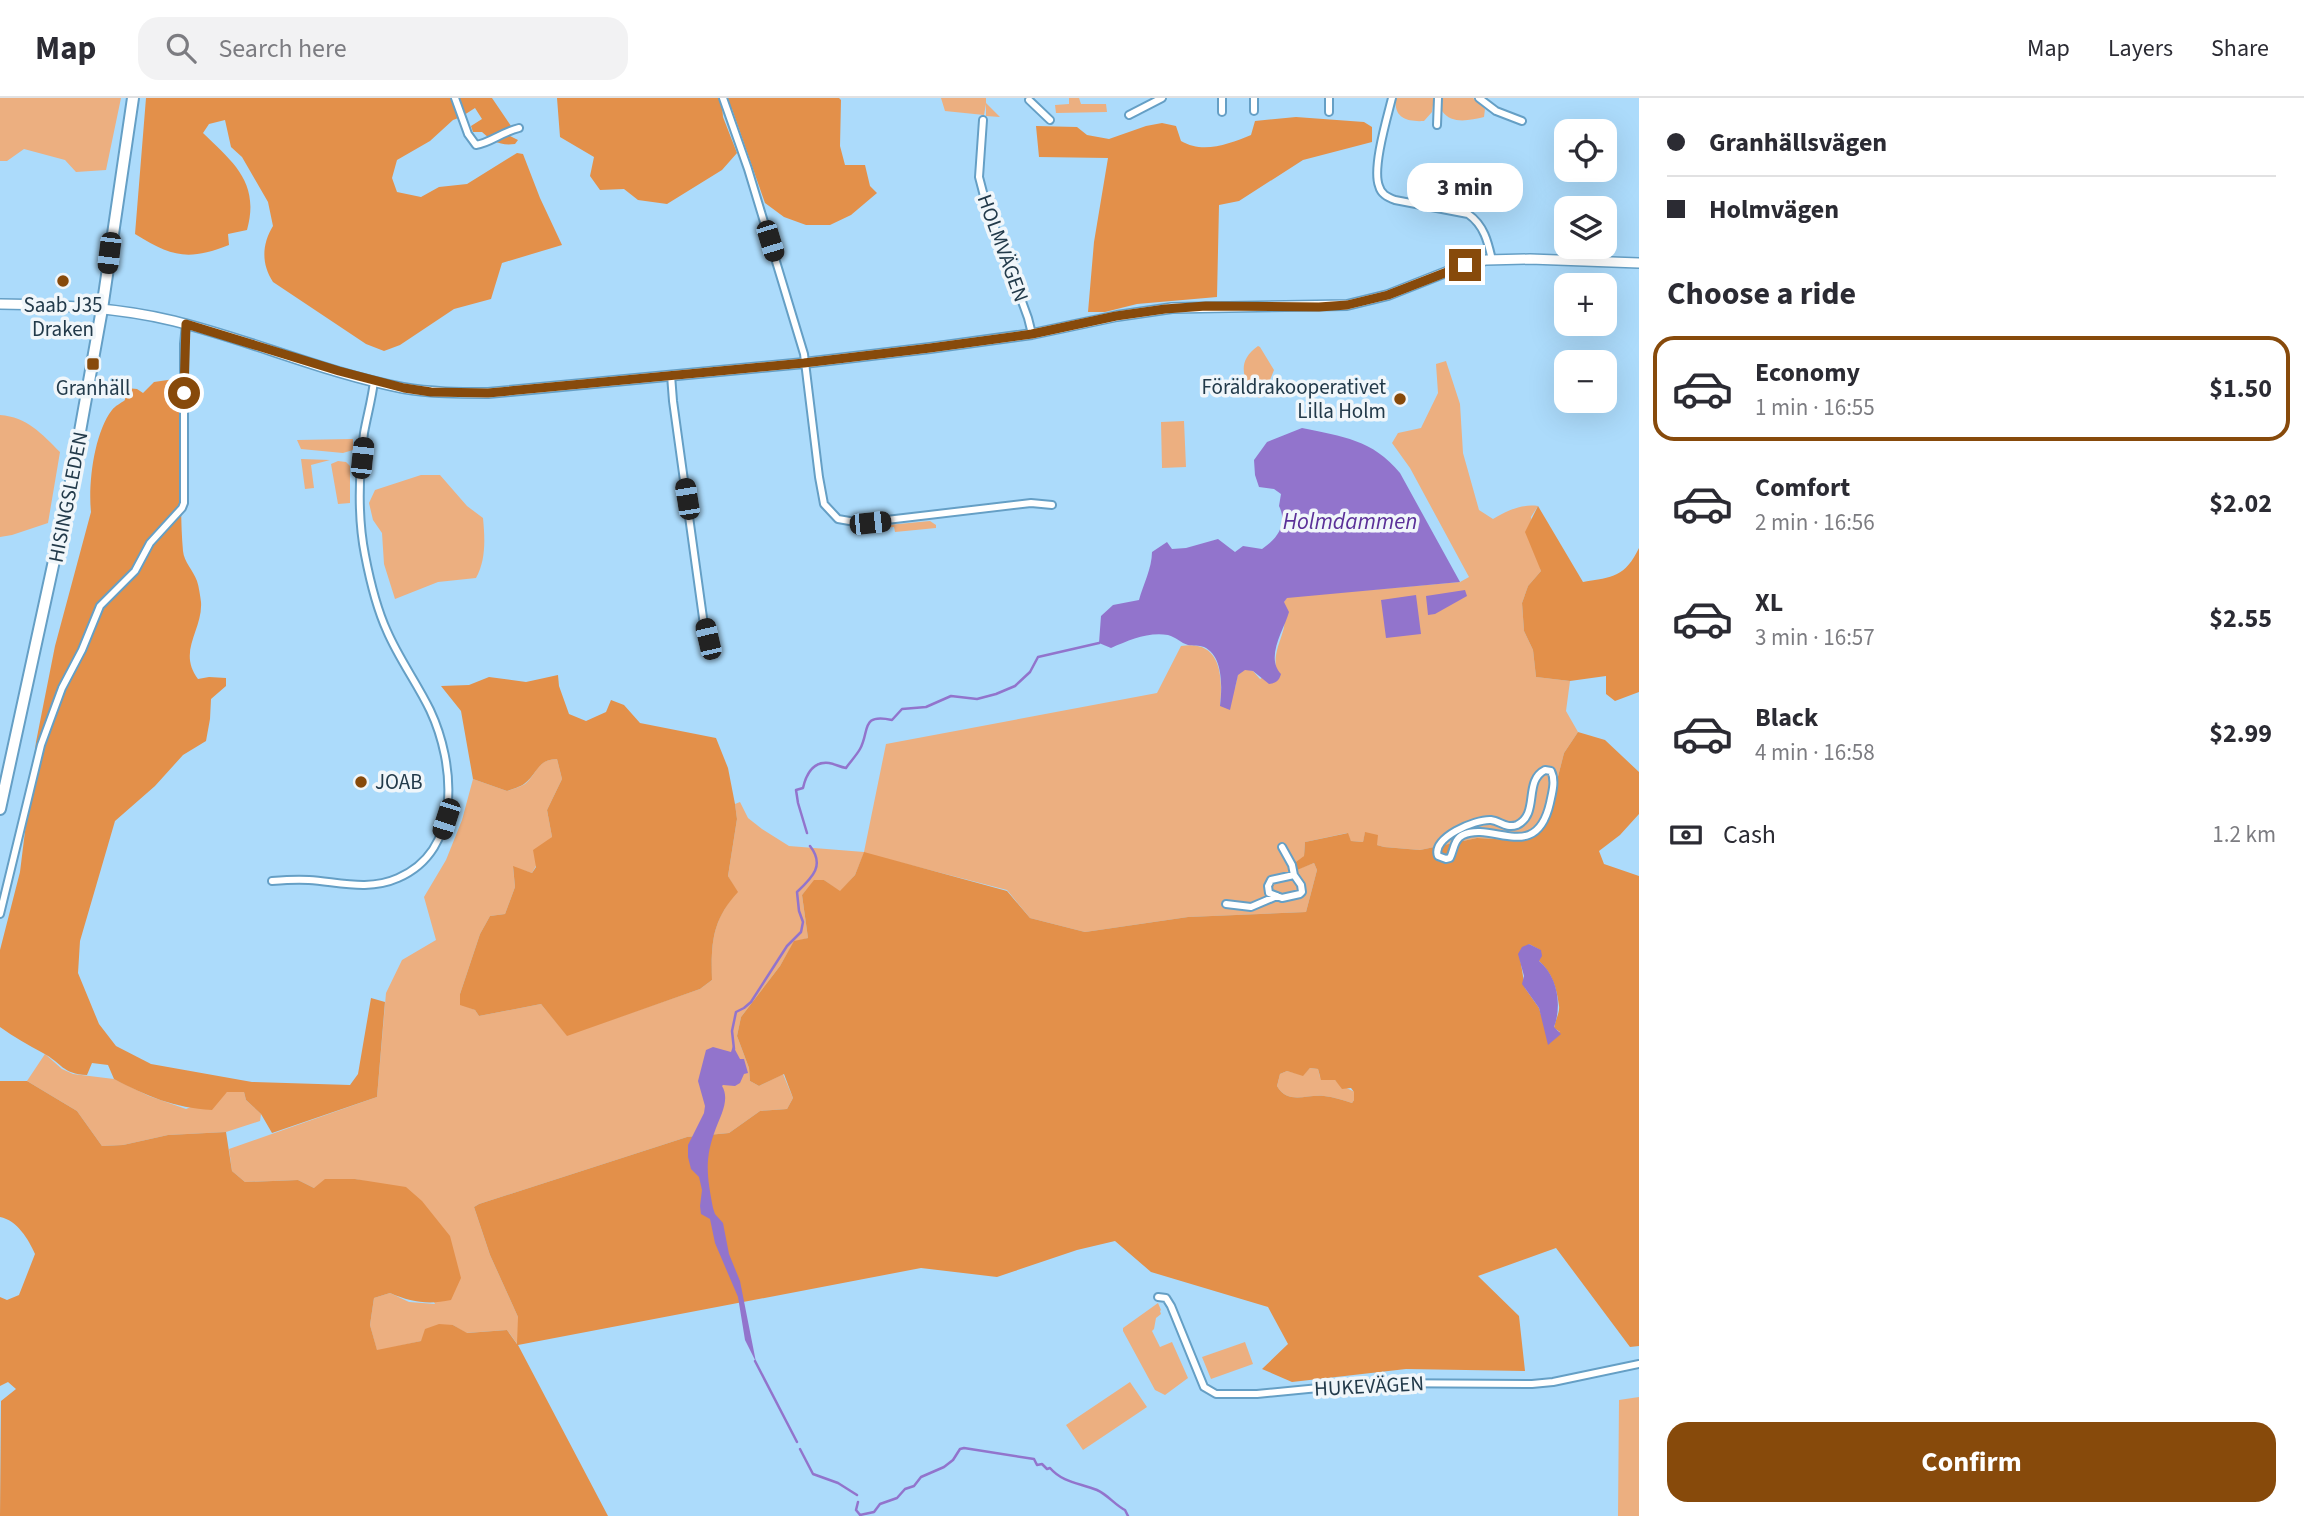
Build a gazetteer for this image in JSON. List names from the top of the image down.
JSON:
{
  "streets": {
    "highway": ["HISINGSLEDEN"],
    "street": ["HOLMVÄGEN", "HUKEVÄGEN"]
  },
  "water": ["Holmdammen"],
  "places": {
    "other": ["Saab J35 Draken", "Föräldrakooperativet Lilla Holm", "JOAB"],
    "transit": ["Granhäll"]
  },
  "page": {
    "header": "Map",
    "search": "Search here",
    "nav": ["Map", "Layers", "Share"],
    "banner": ["Granhällsvägen", "Holmvägen"],
    "map_buttons": ["+", "−"],
    "bubble": "3 min",
    "heading": "Choose a ride",
    "list": [
      {
        "name": "Economy",
        "note": "1 min · 16:55",
        "value": "$1.50"
      },
      {
        "name": "Comfort",
        "note": "2 min · 16:56",
        "value": "$2.02"
      },
      {
        "name": "XL",
        "note": "3 min · 16:57",
        "value": "$2.55"
      },
      {
        "name": "Black",
        "note": "4 min · 16:58",
        "value": "$2.99"
      }
    ],
    "pay": ["Cash", "1.2 km"],
    "buttons": "Confirm"
  }
}
